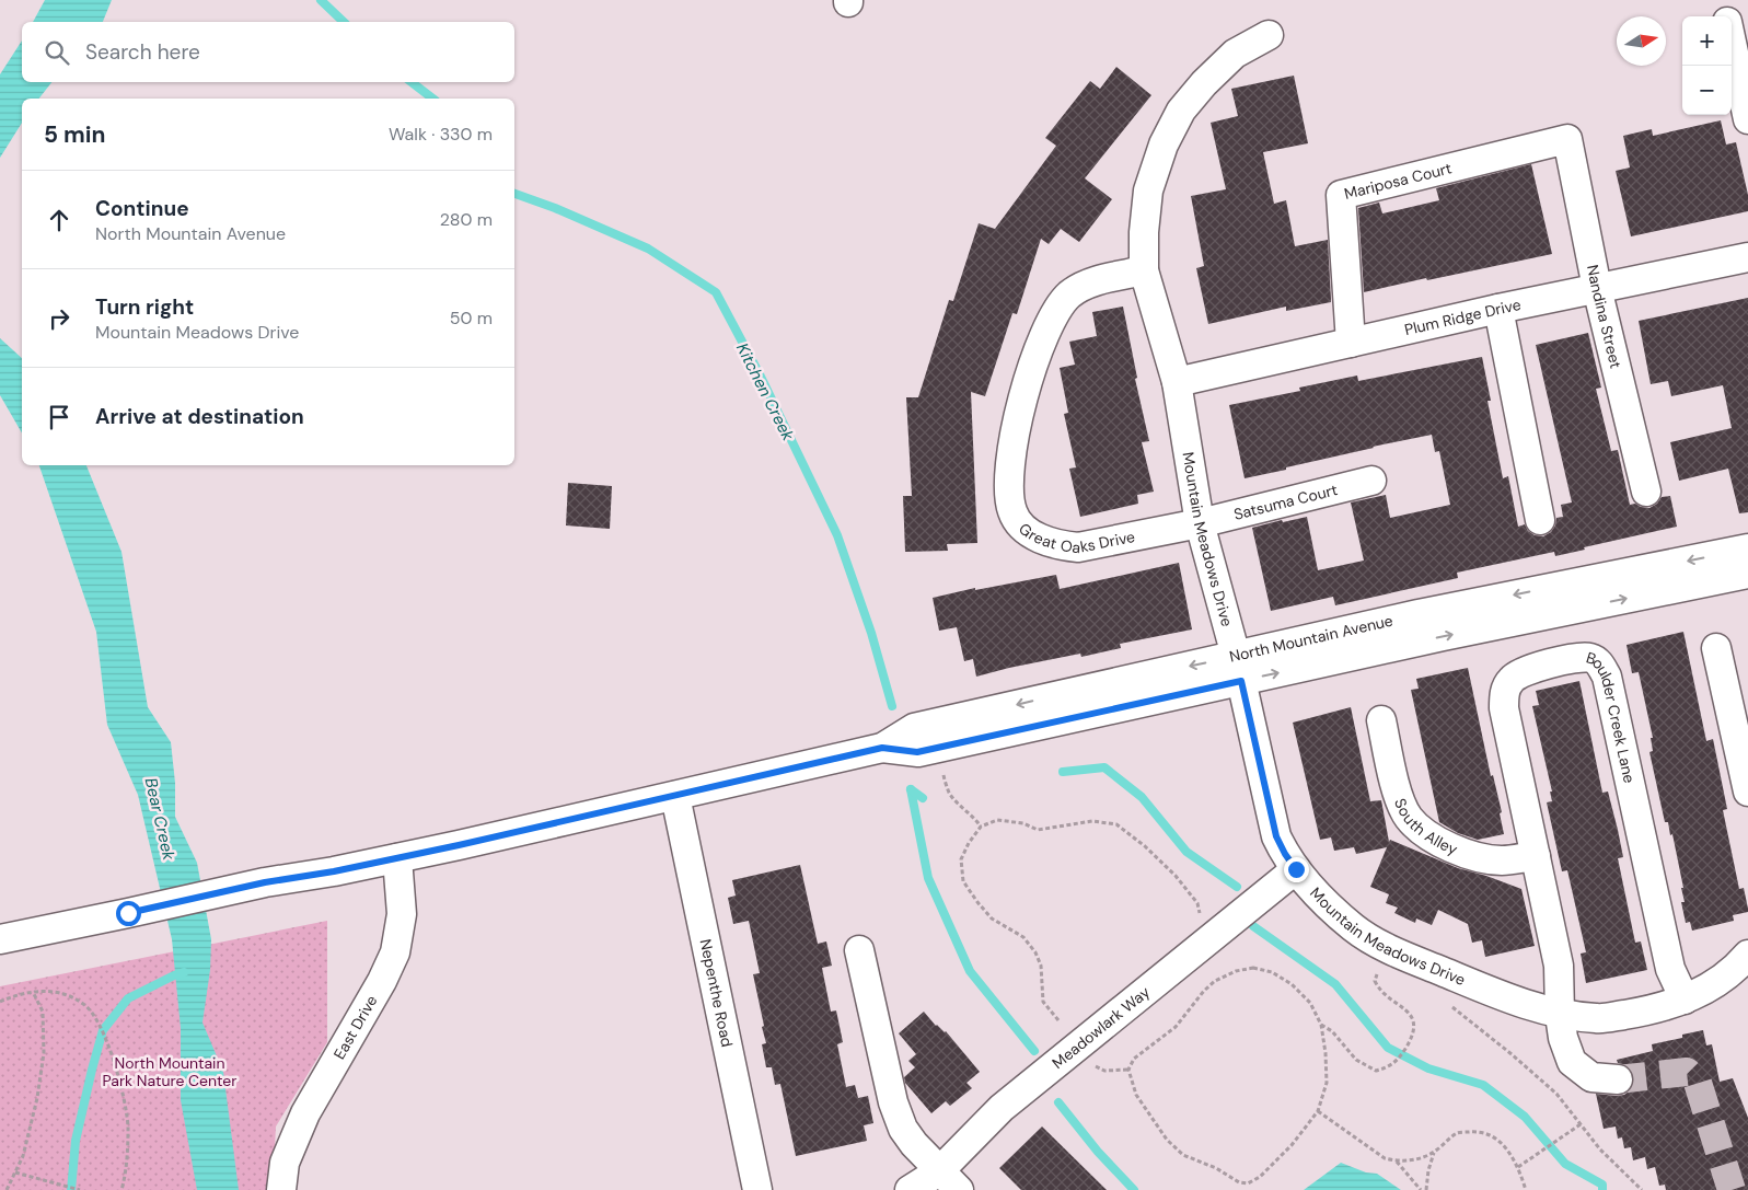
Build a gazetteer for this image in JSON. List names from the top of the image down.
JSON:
{
  "streets": {
    "street": [
      "Mariposa Court",
      "Nandina Street",
      "Plum Ridge Drive",
      "Satsuma Court",
      "Great Oaks Drive",
      "Mountain Meadows Drive",
      "North Mountain Avenue",
      "Boulder Creek Lane",
      "South Alley",
      "Nepenthe Road",
      "East Drive",
      "Meadowlark Way"
    ]
  },
  "crossings": [
    ["Mariposa Court", "Nandina Street"],
    ["Mariposa Court", "Plum Ridge Drive"],
    ["Nandina Street", "Plum Ridge Drive"],
    ["Plum Ridge Drive", "Mountain Meadows Drive"],
    ["Satsuma Court", "Great Oaks Drive"],
    ["Satsuma Court", "Mountain Meadows Drive"],
    ["Great Oaks Drive", "Mountain Meadows Drive"],
    ["Mountain Meadows Drive", "North Mountain Avenue"],
    ["Mountain Meadows Drive", "Boulder Creek Lane"],
    ["Mountain Meadows Drive", "Meadowlark Way"],
    ["North Mountain Avenue", "Nepenthe Road"],
    ["North Mountain Avenue", "East Drive"],
    ["Boulder Creek Lane", "South Alley"]
  ],
  "water": ["Kitchen Creek", "Bear Creek"],
  "parks": ["North Mountain Park Nature Center"],
  "north": "right",
  "page": {
    "map_buttons": ["+", "−"],
    "search": "Search here",
    "heading": ["5 min", "Walk · 330 m"],
    "list": [
      ["Continue", "North Mountain Avenue", "280 m"],
      ["Turn right", "Mountain Meadows Drive", "50 m"],
      "Arrive at destination"
    ]
  }
}
